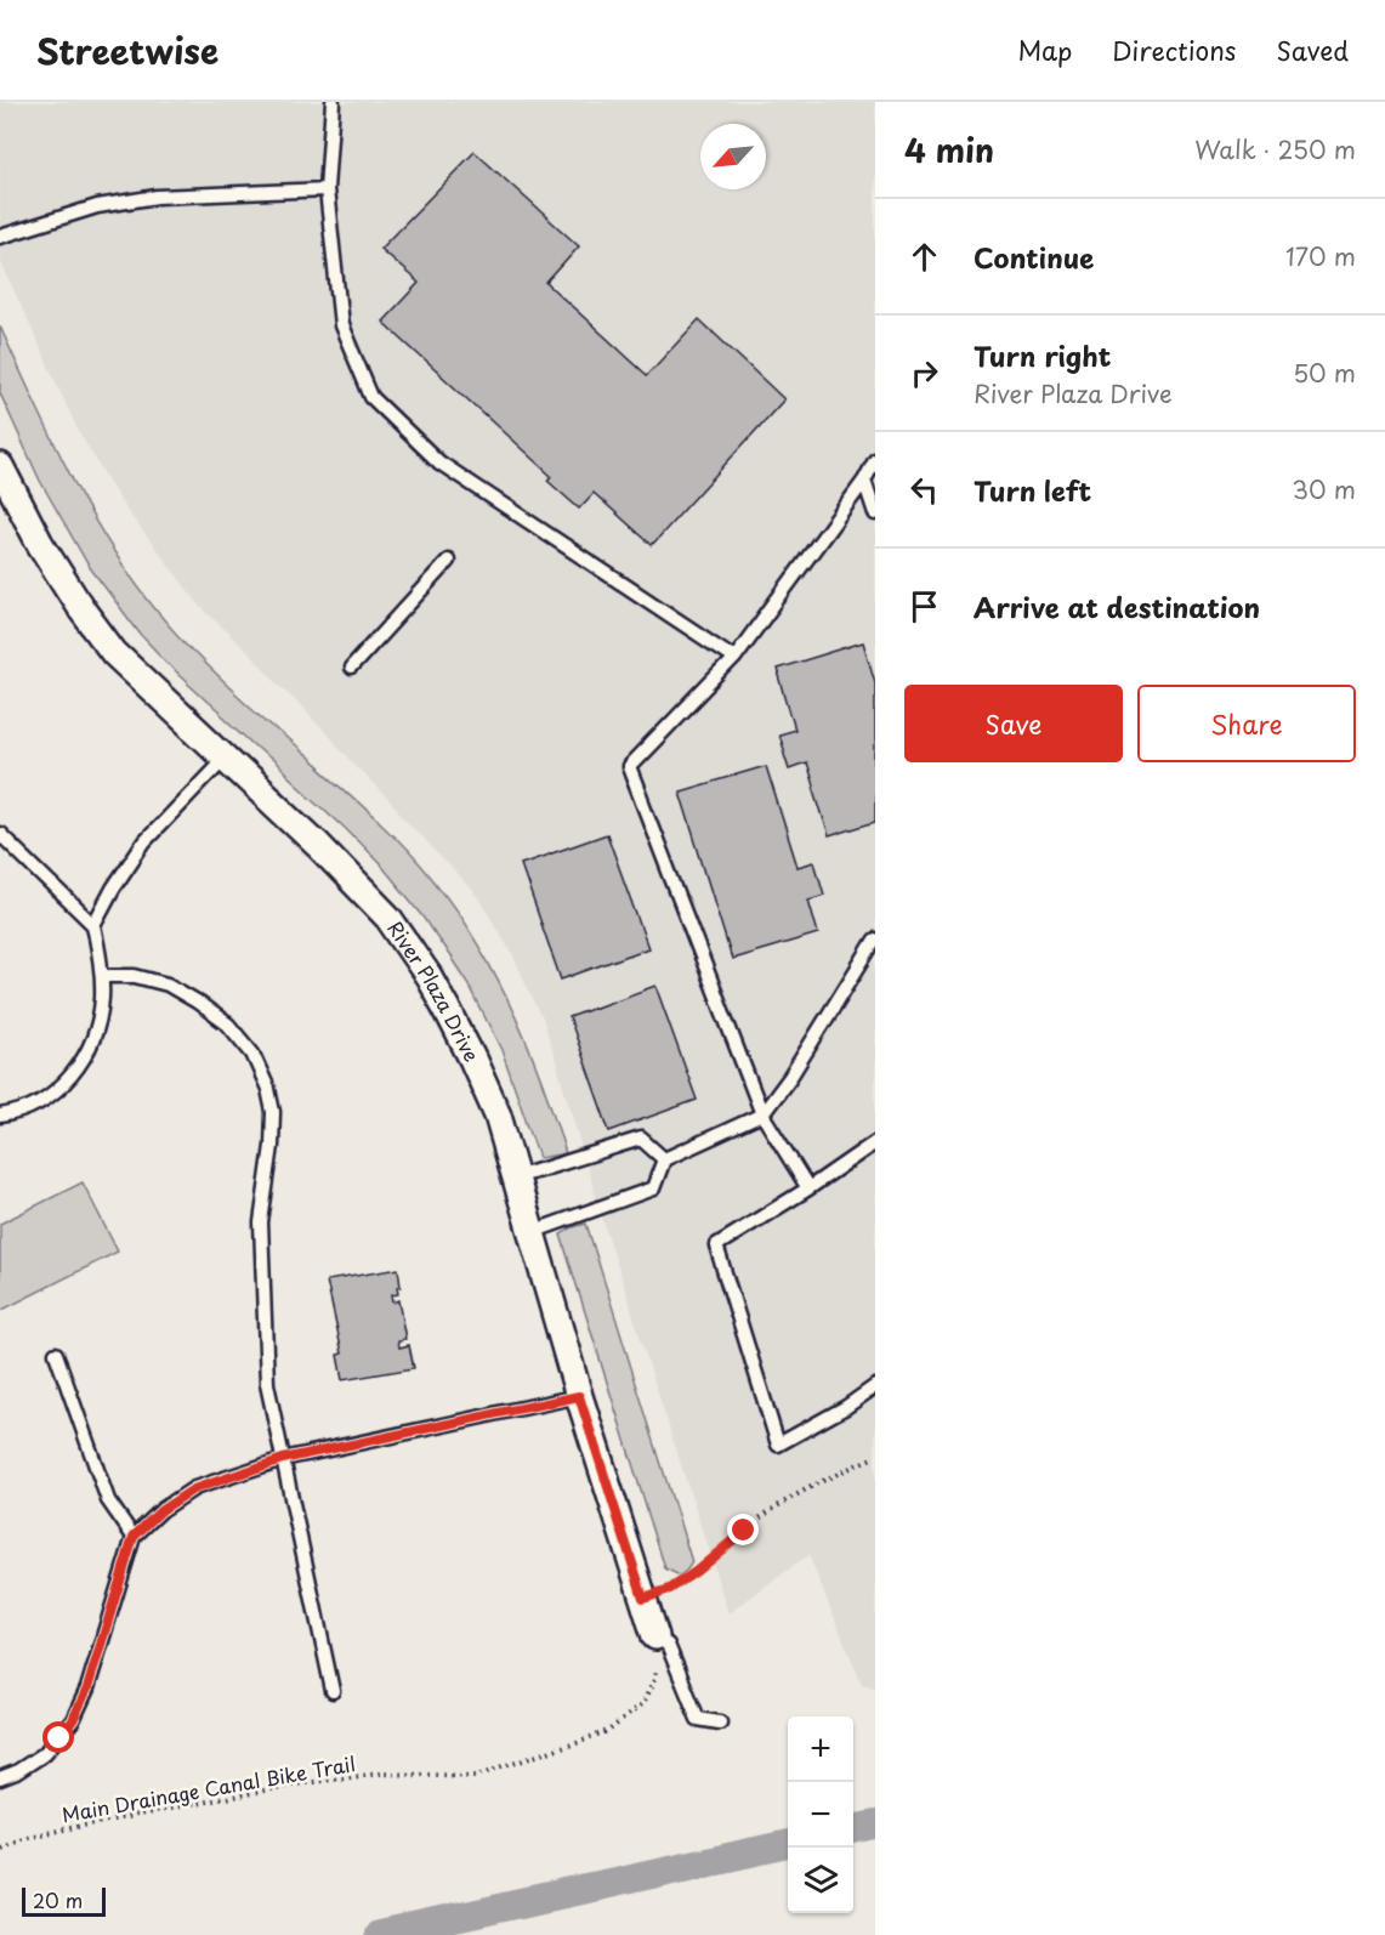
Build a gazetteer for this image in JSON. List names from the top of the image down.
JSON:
{
  "streets": {
    "street": ["River Plaza Drive"],
    "path": ["Main Drainage Canal Bike Trail"]
  },
  "crossings": [
    ["River Plaza Drive", "Main Drainage Canal Bike Trail"]
  ],
  "scale_bar": "20 m",
  "north": "bottom left",
  "page": {
    "header": "Streetwise",
    "nav": ["Map", "Directions", "Saved"],
    "heading": ["4 min", "Walk · 250 m"],
    "list": [
      ["Continue", "170 m"],
      ["Turn right", "River Plaza Drive", "50 m"],
      ["Turn left", "30 m"],
      "Arrive at destination"
    ],
    "buttons": ["Save", "Share"],
    "map_buttons": ["+", "−"],
    "scale": "20 m"
  }
}
